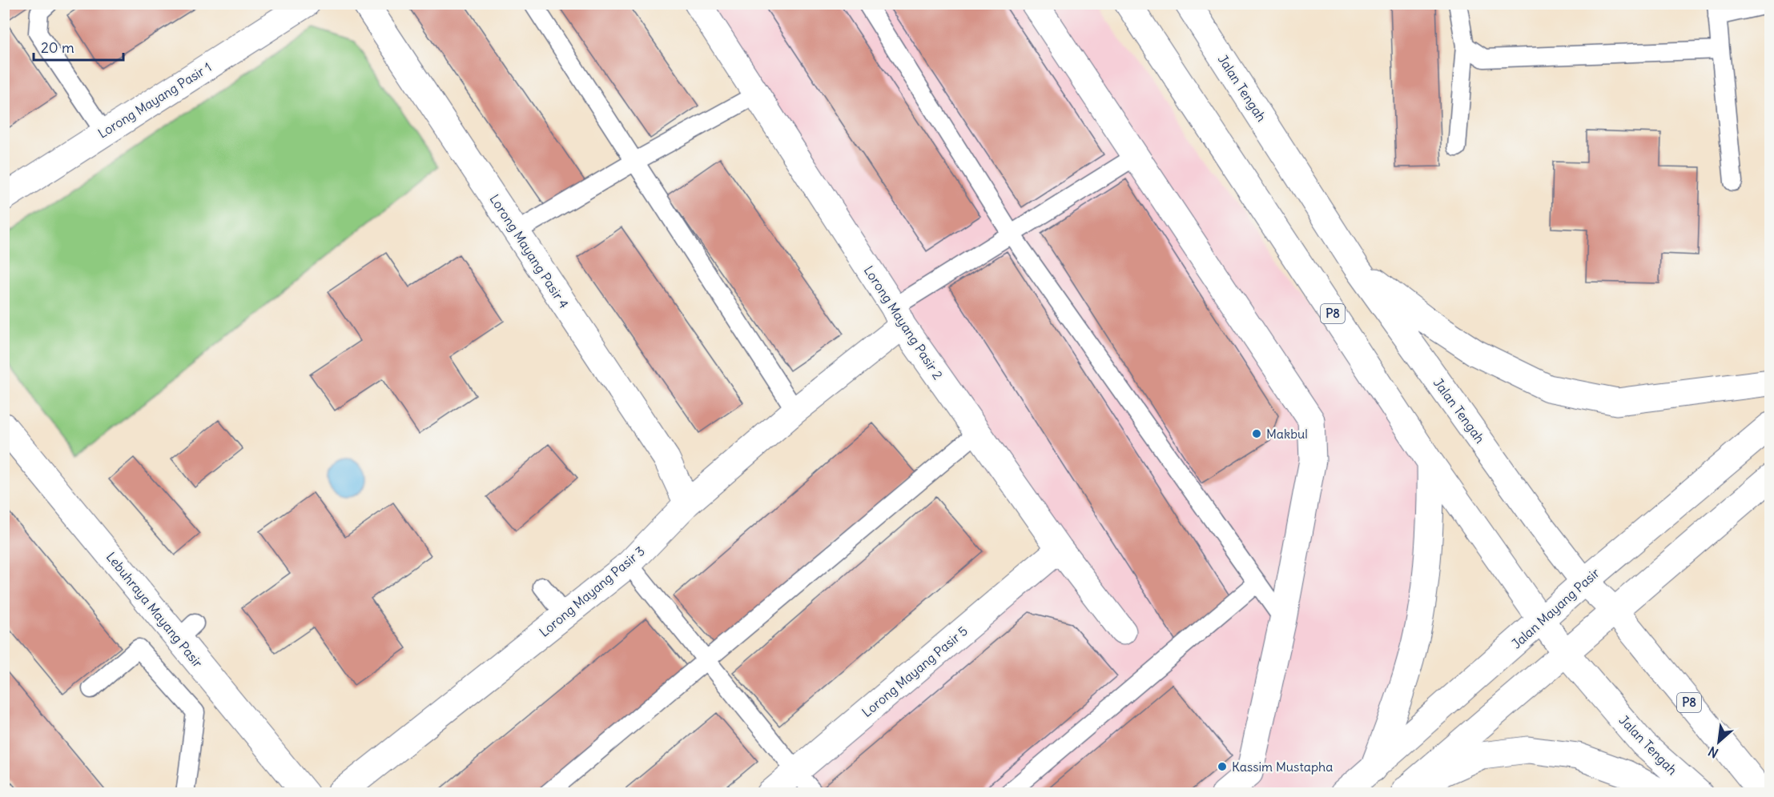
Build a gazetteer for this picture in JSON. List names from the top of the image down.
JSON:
{
  "streets": {
    "street": [
      "Jalan Tengah",
      "Lorong Mayang Pasir 1",
      "Lorong Mayang Pasir 4",
      "P8",
      "Lorong Mayang Pasir 2",
      "Lorong Mayang Pasir 3",
      "Jalan Mayang Pasir",
      "Lebuhraya Mayang Pasir",
      "Lorong Mayang Pasir 5"
    ]
  },
  "crossings": [
    ["Jalan Tengah", "Jalan Mayang Pasir"],
    ["Lorong Mayang Pasir 4", "Lorong Mayang Pasir 3"],
    ["Lorong Mayang Pasir 2", "Lorong Mayang Pasir 3"],
    ["Lorong Mayang Pasir 2", "Lorong Mayang Pasir 5"]
  ],
  "places": ["Makbul", "Kassim Mustapha"],
  "scale_bar": "20 m",
  "north": "bottom left"
}
